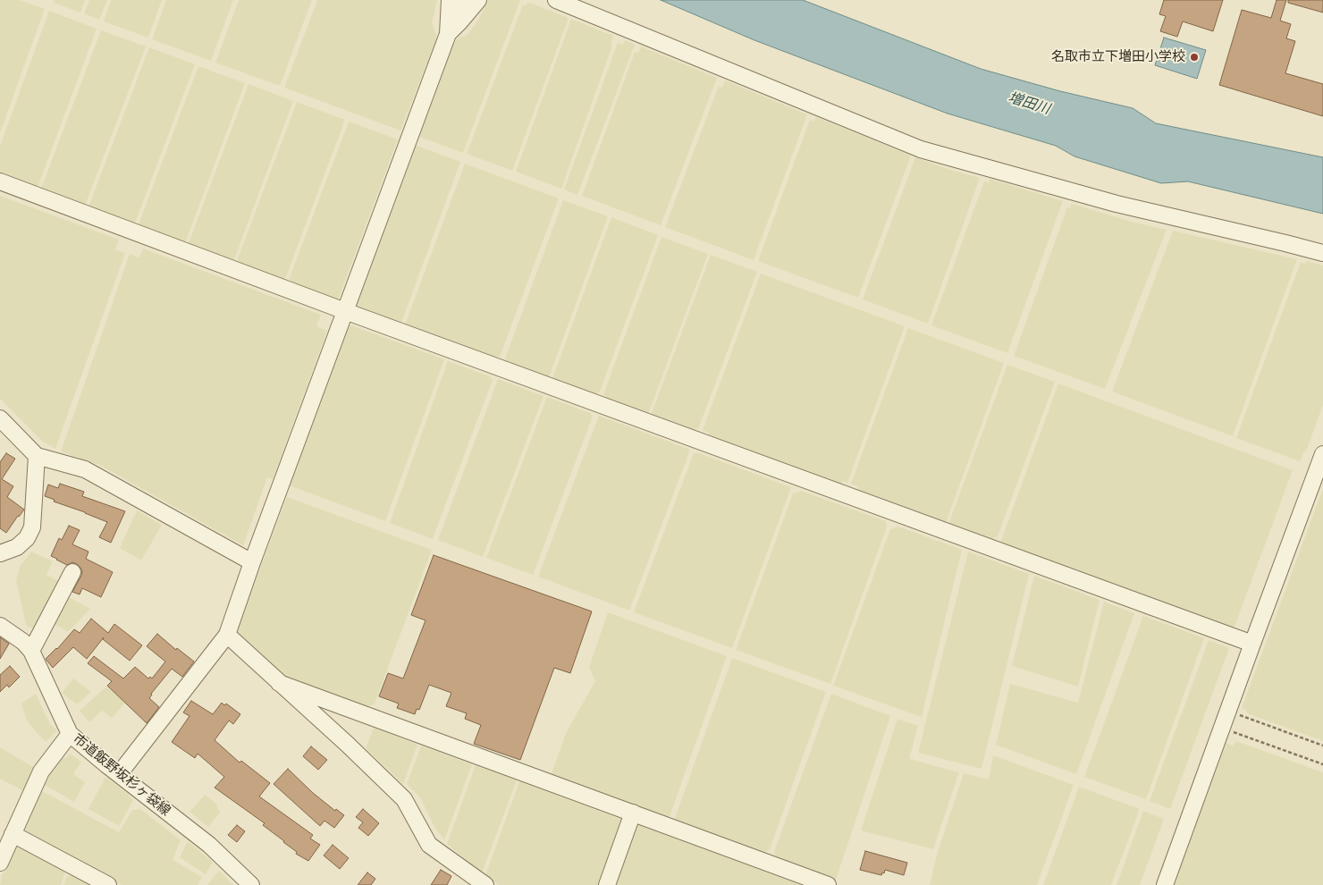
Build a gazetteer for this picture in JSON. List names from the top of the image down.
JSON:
{
  "streets": {
    "street": ["市道飯野坂杉ヶ袋線"]
  },
  "water": ["増田川"],
  "places": ["名取市立下増田小学校"]
}
